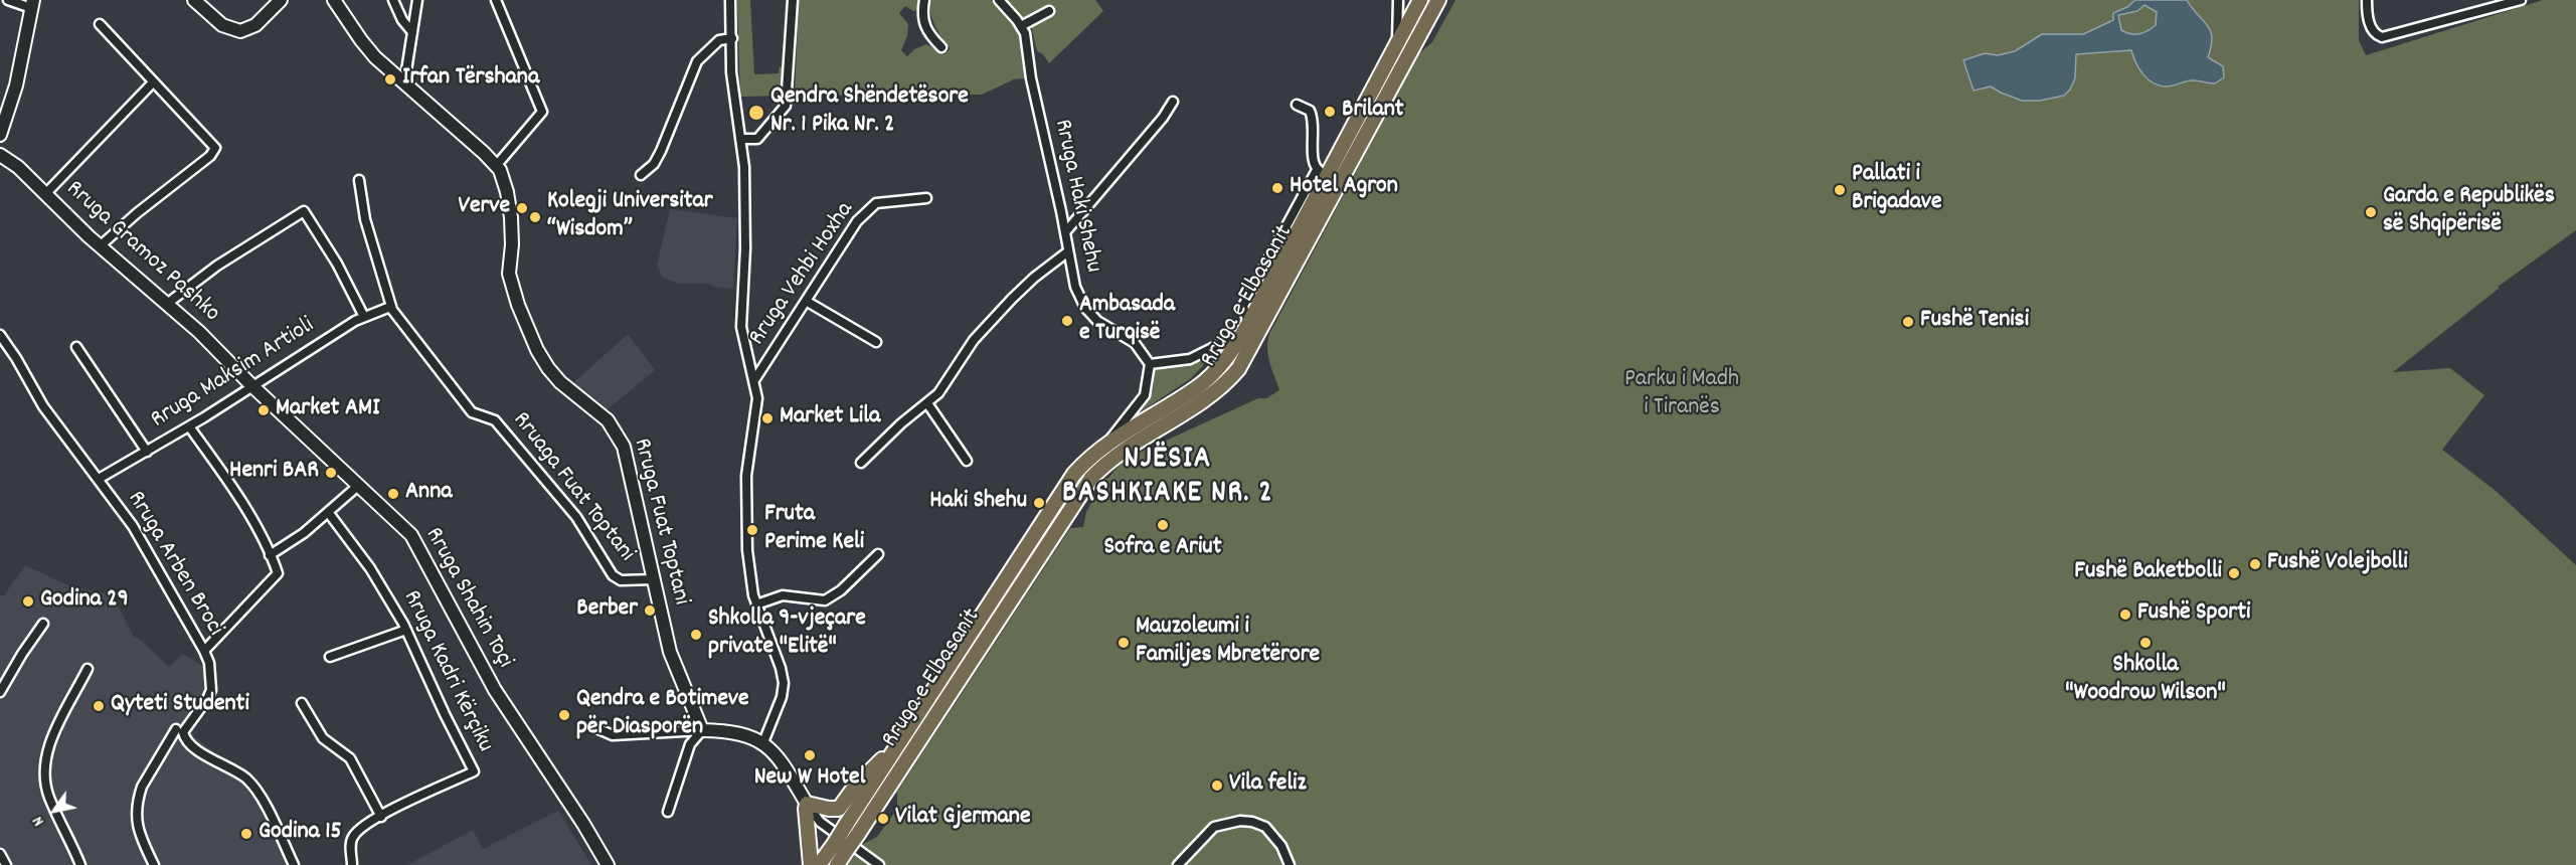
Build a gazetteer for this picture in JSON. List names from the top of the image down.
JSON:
{
  "streets": {
    "main road": ["Rruga e Elbasanit"],
    "street": [
      "Rruga Haki Shehu",
      "Rruga Gramoz Pashko",
      "Rruga Vehbi Hoxha",
      "Rruga Maksim Artioli",
      "Rruaga Fuat Toptani",
      "Rruga Fuat Toptani",
      "Rruga Arben Broci",
      "Rruga Shahin Toçi",
      "Rruga Kadri Kërçiku"
    ]
  },
  "crossings": [
    ["Rruga Gramoz Pashko", "Rruga Maksim Artioli"],
    ["Rruga Gramoz Pashko", "Rruga Shahin Toçi"],
    ["Rruga Maksim Artioli", "Rruaga Fuat Toptani"],
    ["Rruga Maksim Artioli", "Rruga Arben Broci"],
    ["Rruga Maksim Artioli", "Rruga Shahin Toçi"],
    ["Rruaga Fuat Toptani", "Rruga Fuat Toptani"]
  ],
  "districts": ["NJËSIA BASHKIAKE NR. 2"],
  "parks": ["Parku i Madh i Tiranës"],
  "places": [
    "Irfan Tërshana",
    "Brilant",
    "Qendra Shëndetësore Nr. 1 Pika Nr. 2",
    "Hotel Agron",
    "Pallati i Brigadave",
    "Verve",
    "Garda e Republikës së Shqipërisë",
    "Kolegji Universitar “Wisdom”",
    "Ambasada e Turqisë",
    "Fushë Tenisi",
    "Market AMI",
    "Market Lila",
    "Henri BAR",
    "Anna",
    "Haki Shehu",
    "Sofra e Ariut",
    "Fruta Perime Keli",
    "Fushë Volejbolli",
    "Fushë Baketbolli",
    "Godina 29",
    "Berber",
    "Fushë Sporti",
    "Shkolla 9-vjeçare private \"Elitë\"",
    "Mauzoleumi i Familjes Mbretërore",
    "Shkolla \"Woodrow Wilson\"",
    "Qyteti Studenti",
    "Qendra e Botimeve për Diasporën",
    "New W Hotel",
    "Vila feliz",
    "Vilat Gjermane",
    "Godina 15"
  ],
  "north": "bottom left"
}
